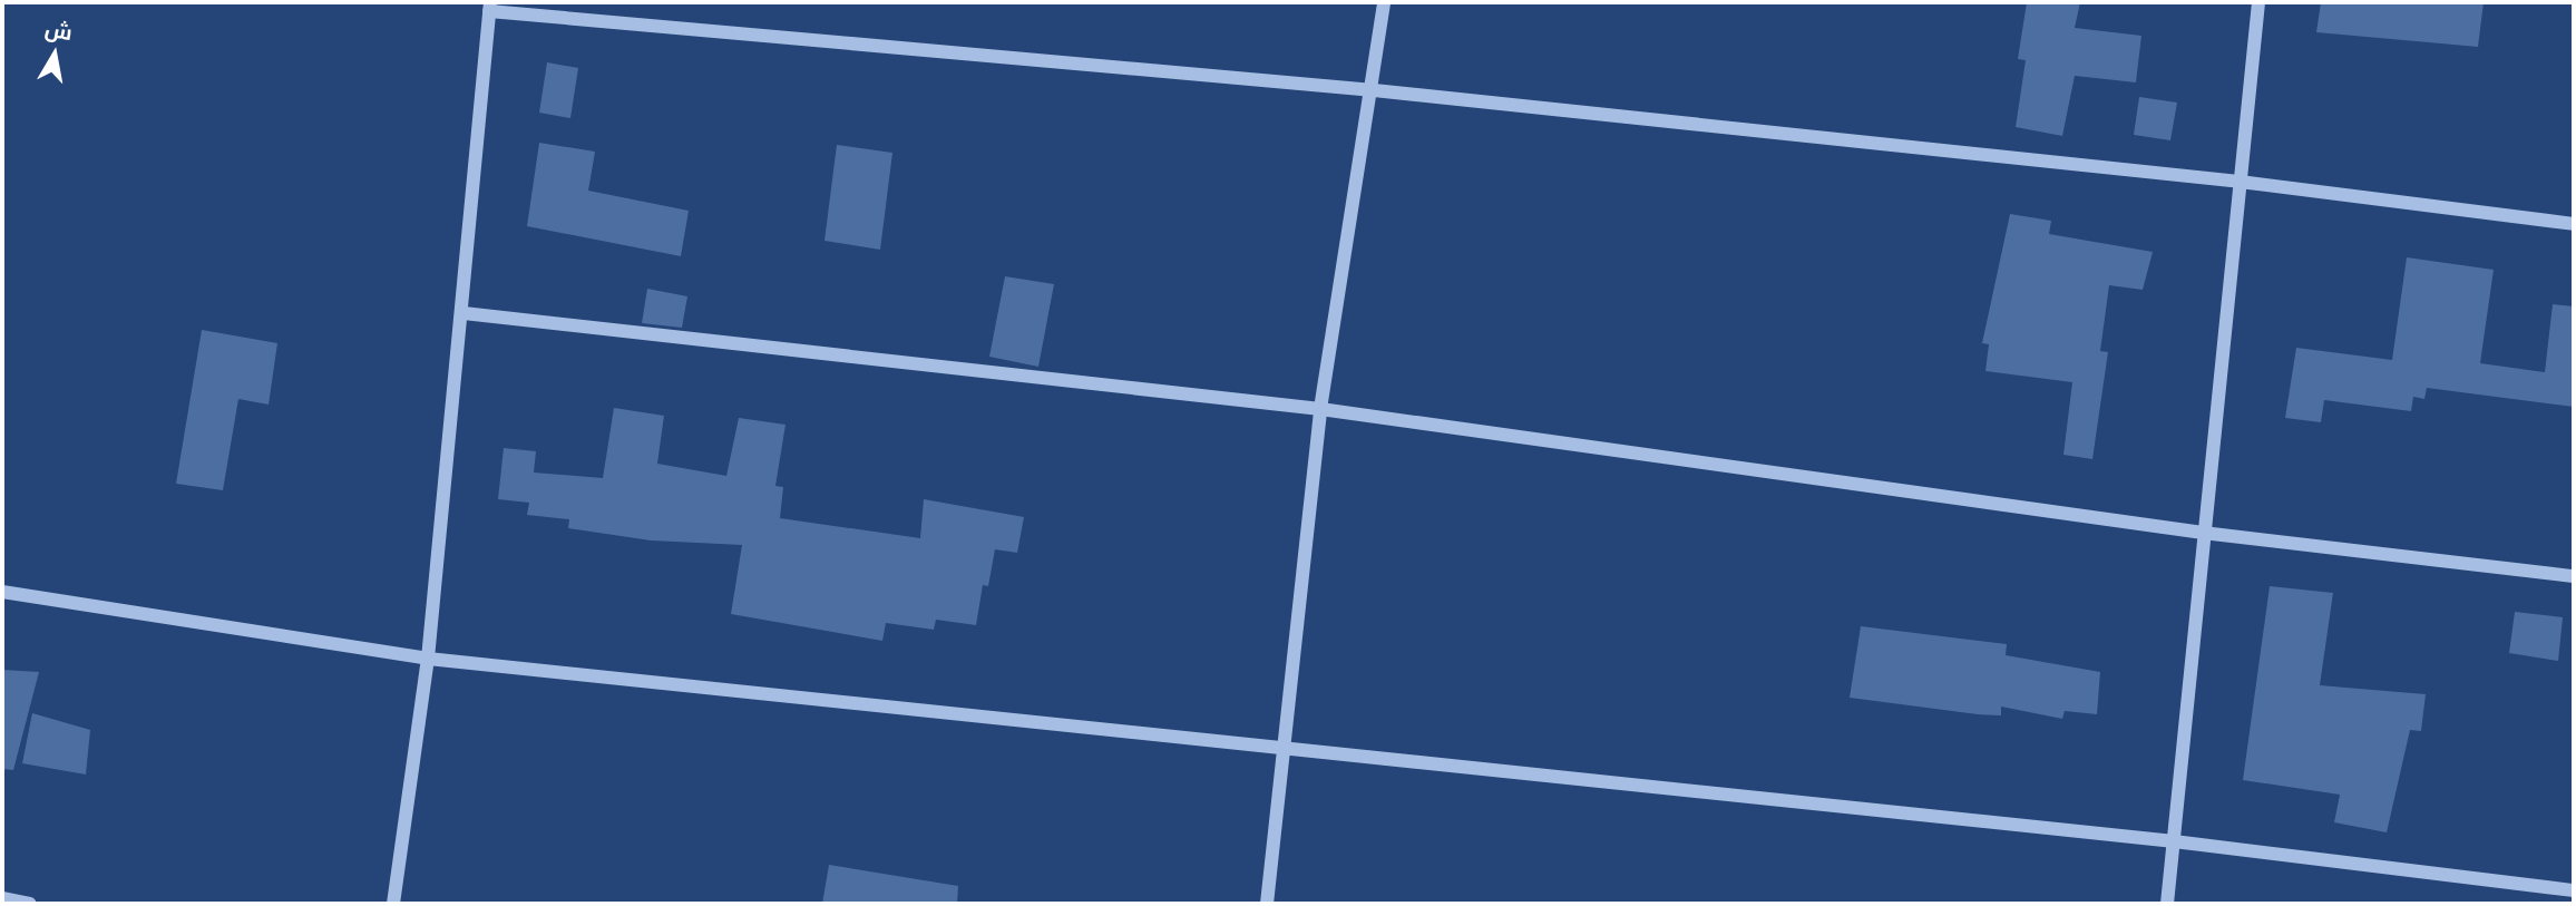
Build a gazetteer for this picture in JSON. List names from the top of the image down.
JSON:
{
  "north": "top"
}
